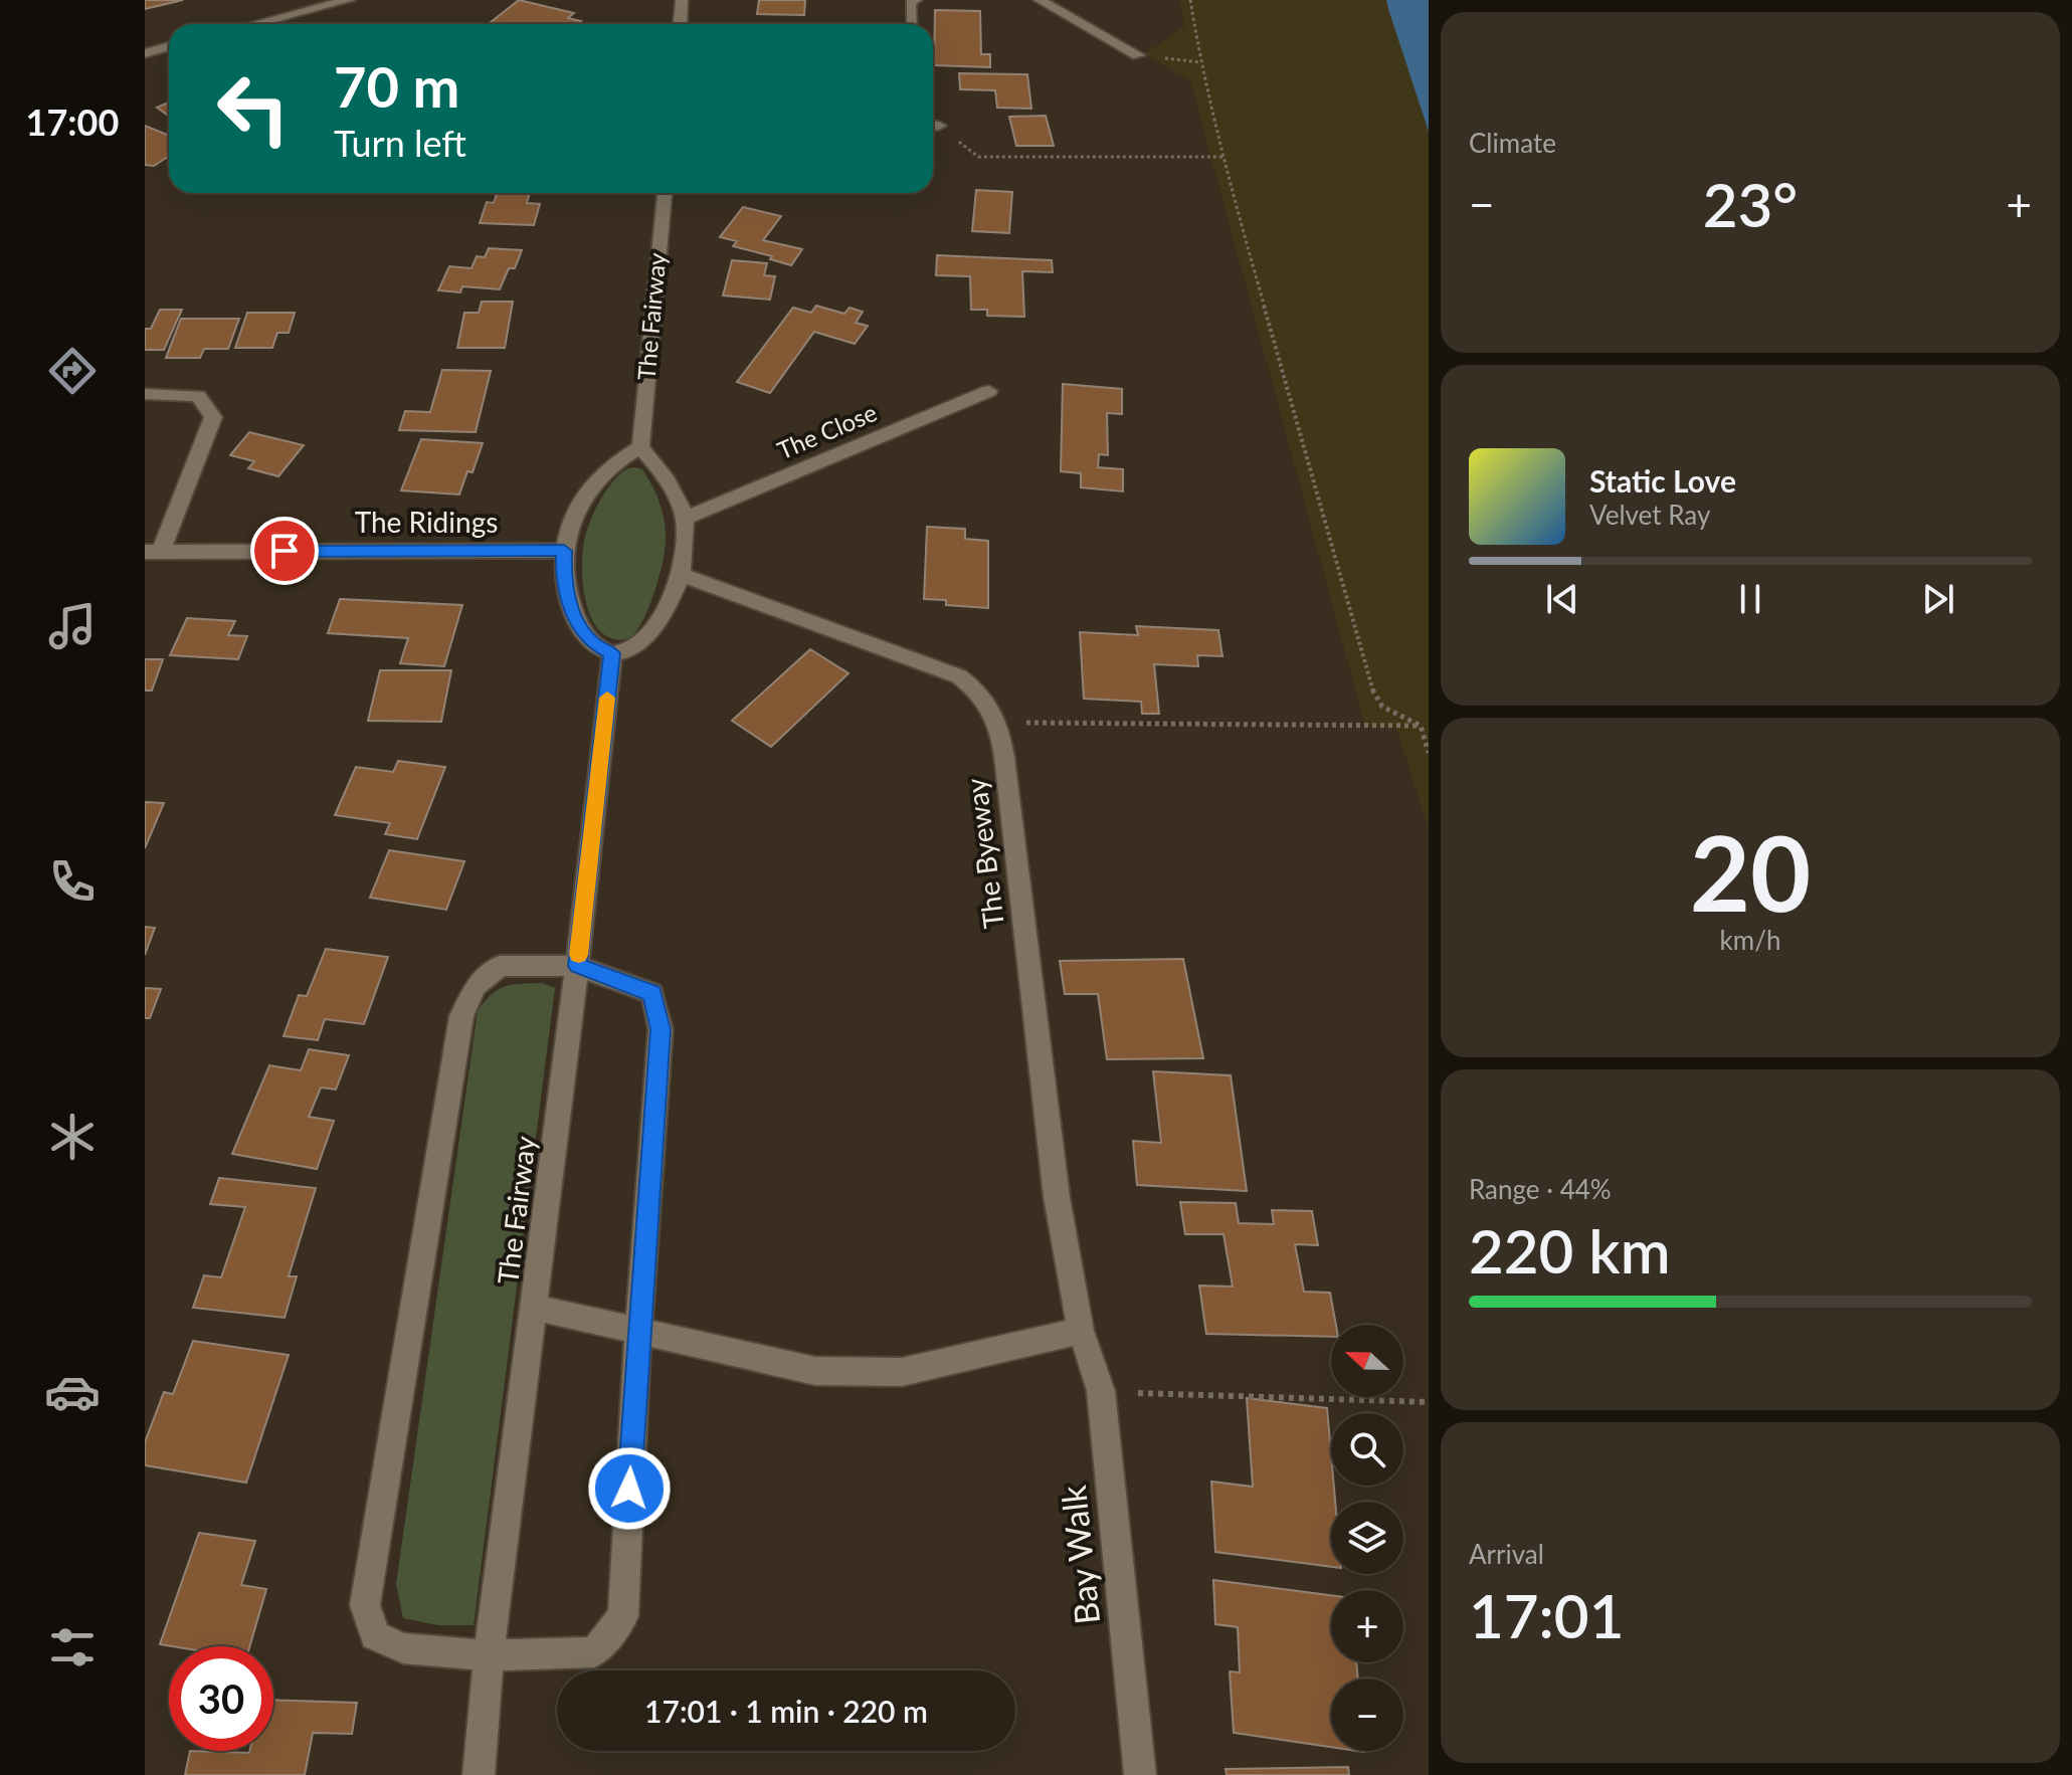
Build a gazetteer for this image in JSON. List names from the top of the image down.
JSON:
{
  "streets": {
    "street": [
      "The Fairway",
      "The Close",
      "The Ridings",
      "The Byeway",
      "Bay Walk"
    ]
  },
  "crossings": [
    ["The Fairway", "The Close"],
    ["The Fairway", "The Ridings"],
    ["The Fairway", "The Byeway"],
    ["The Close", "The Ridings"],
    ["The Close", "The Byeway"],
    ["The Ridings", "The Byeway"],
    ["The Byeway", "Bay Walk"]
  ],
  "north": "left",
  "page": {
    "tabs": "17:00",
    "tile": [
      "Climate",
      ["20", "km/h"],
      ["Range · 44%", "220 km"],
      ["Arrival", "17:01"]
    ],
    "turn": ["70 m", "Turn left"],
    "heat": ["−", "23°", "+"],
    "song": ["Static Love", "Velvet Ray"],
    "map_buttons": ["+", "−"],
    "limit": "30",
    "trip": "17:01 · 1 min · 220 m"
  }
}
